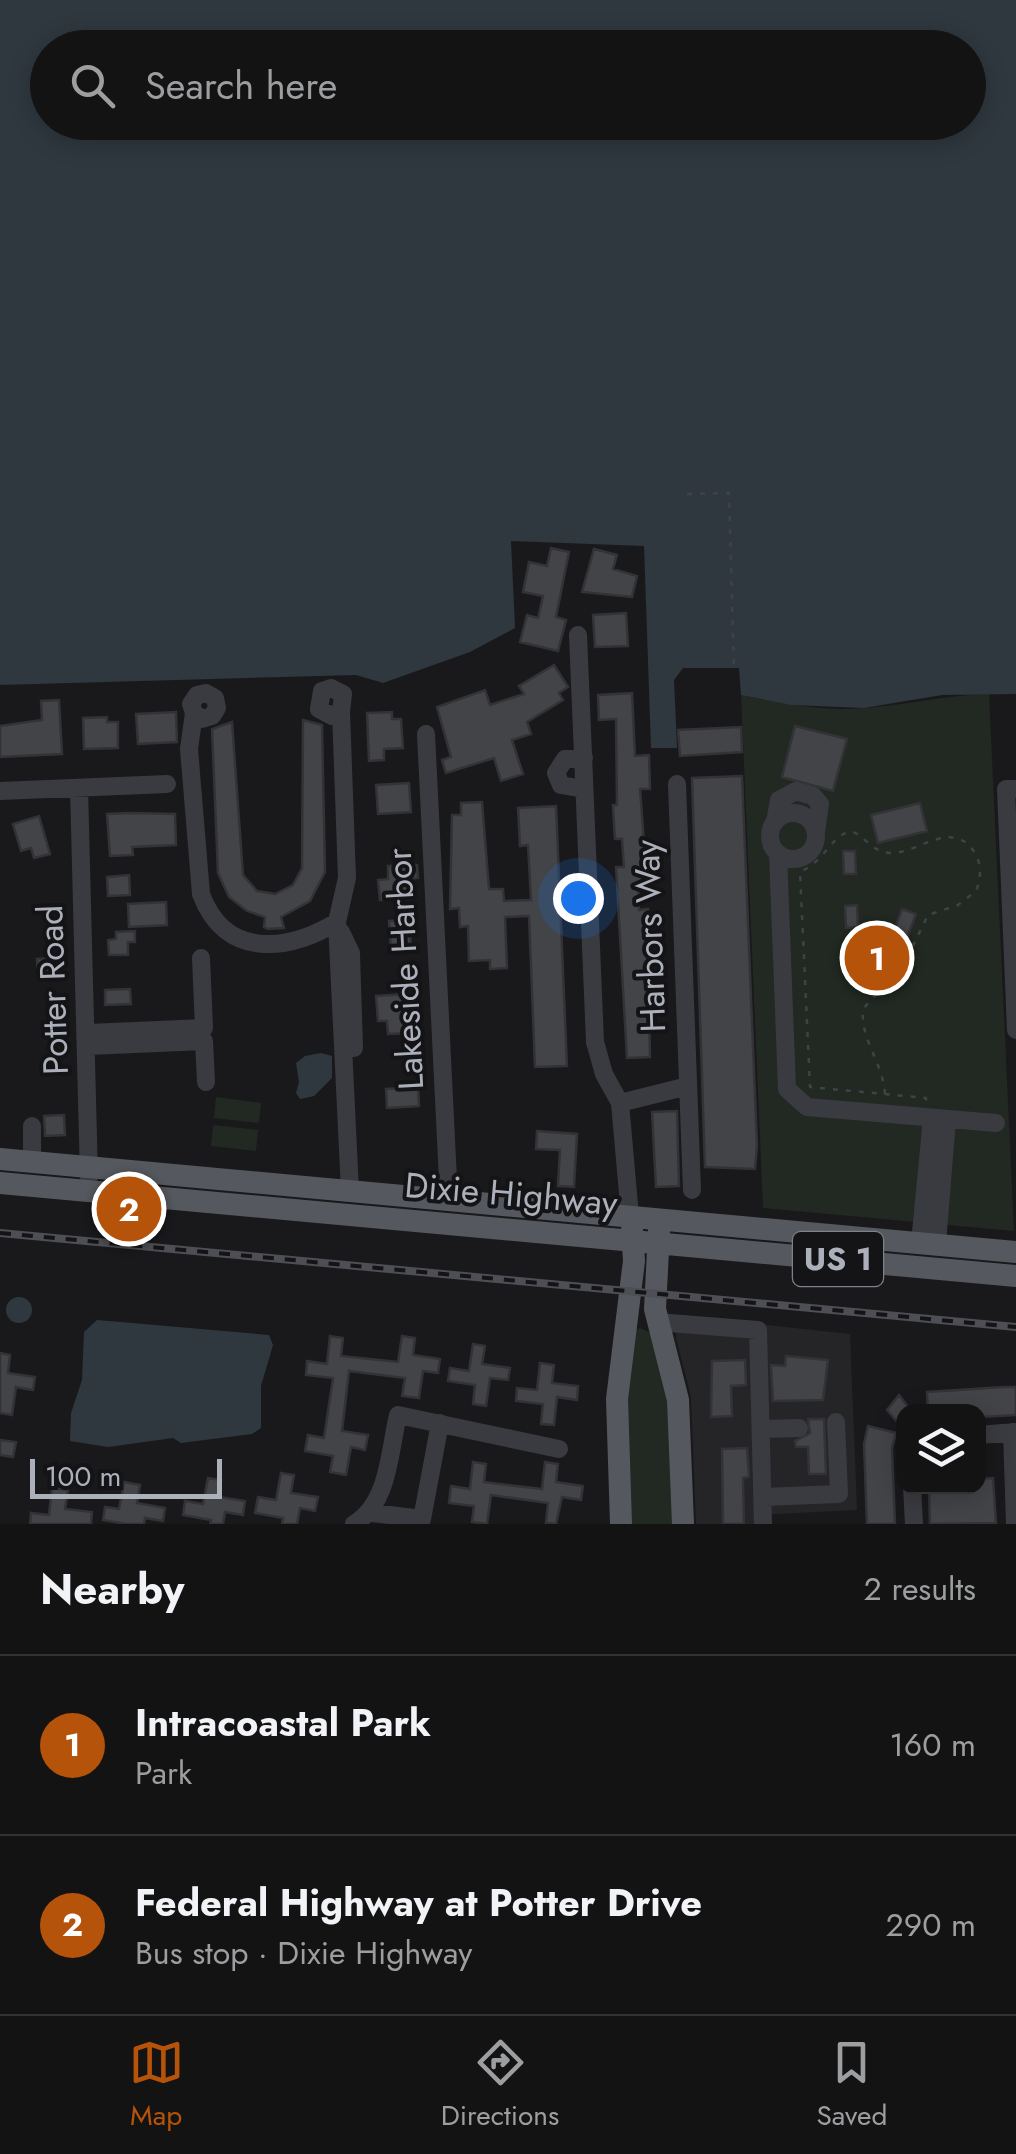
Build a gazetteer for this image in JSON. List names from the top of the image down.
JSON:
{
  "streets": {
    "main road": ["Dixie Highway", "US 1"],
    "street": ["Harbors Way", "Lakeside Harbor", "Potter Road"]
  },
  "crossings": [
    ["Lakeside Harbor", "Dixie Highway"],
    ["Potter Road", "Dixie Highway"]
  ],
  "scale_bar": "100 m",
  "page": {
    "search": "Search here",
    "pins": ["1", "2"],
    "scale": "100 m",
    "heading": ["Nearby", "2 results"],
    "list": [
      {
        "mark": "1",
        "name": "Intracoastal Park",
        "note": "Park",
        "value": "160 m"
      },
      {
        "mark": "2",
        "name": "Federal Highway at Potter Drive",
        "note": "Bus stop · Dixie Highway",
        "value": "290 m"
      }
    ],
    "nav": ["Map", "Directions", "Saved"]
  }
}
